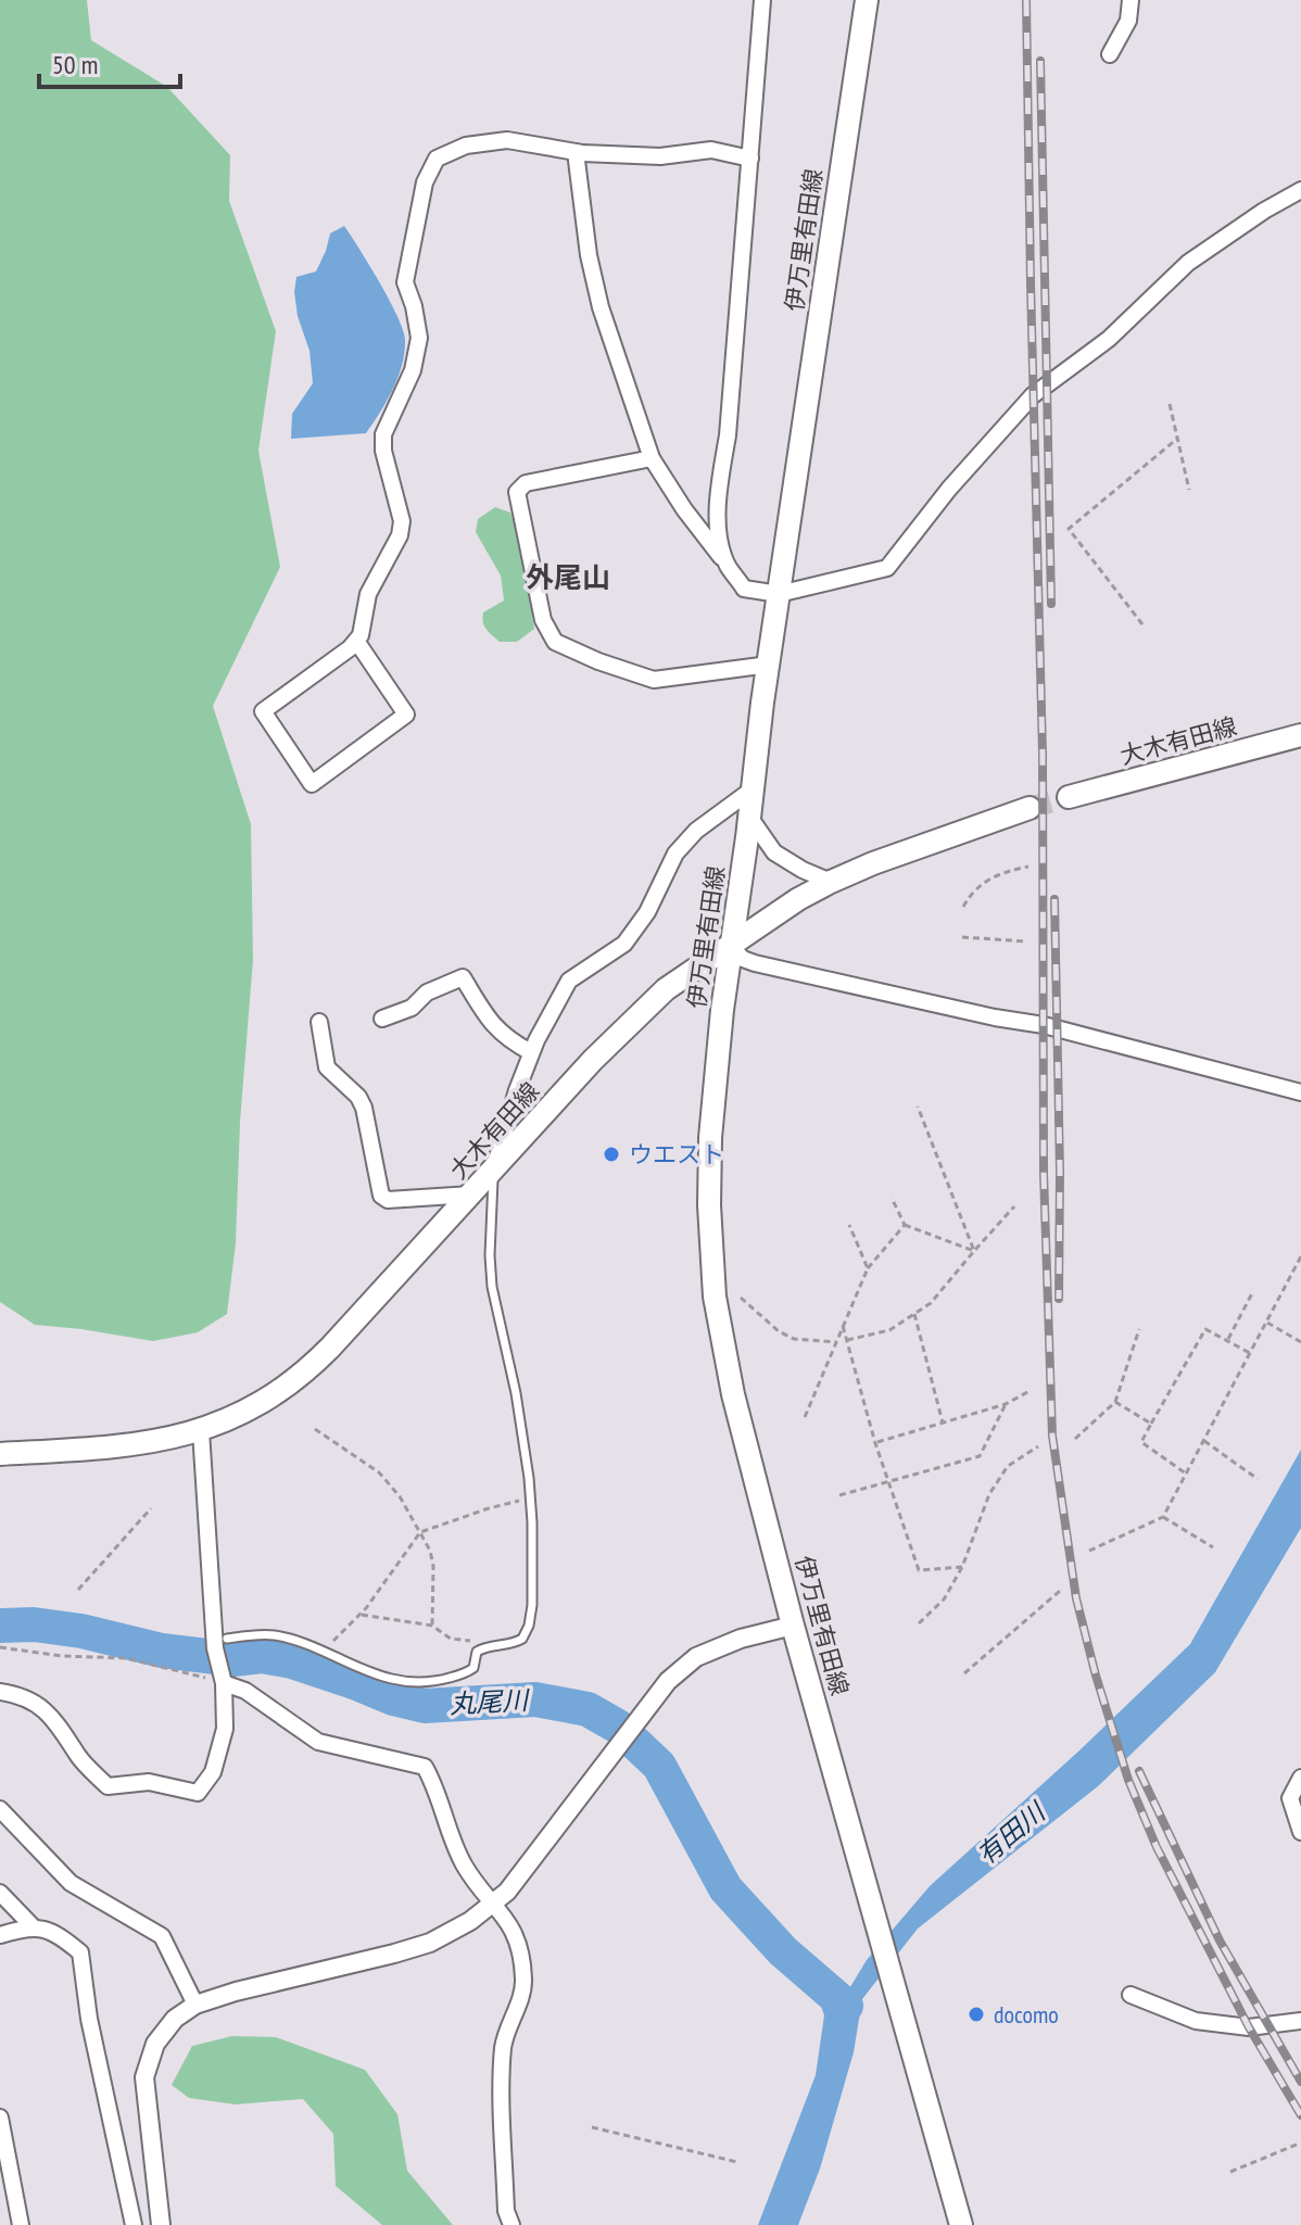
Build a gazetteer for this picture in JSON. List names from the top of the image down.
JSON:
{
  "streets": {
    "main road": ["伊万里有田線", "大木有田線"]
  },
  "crossings": [
    ["伊万里有田線", "大木有田線"]
  ],
  "districts": ["外尾山"],
  "water": ["丸尾川", "有田川"],
  "places": ["ウエスト", "docomo"],
  "scale_bar": "50 m"
}
